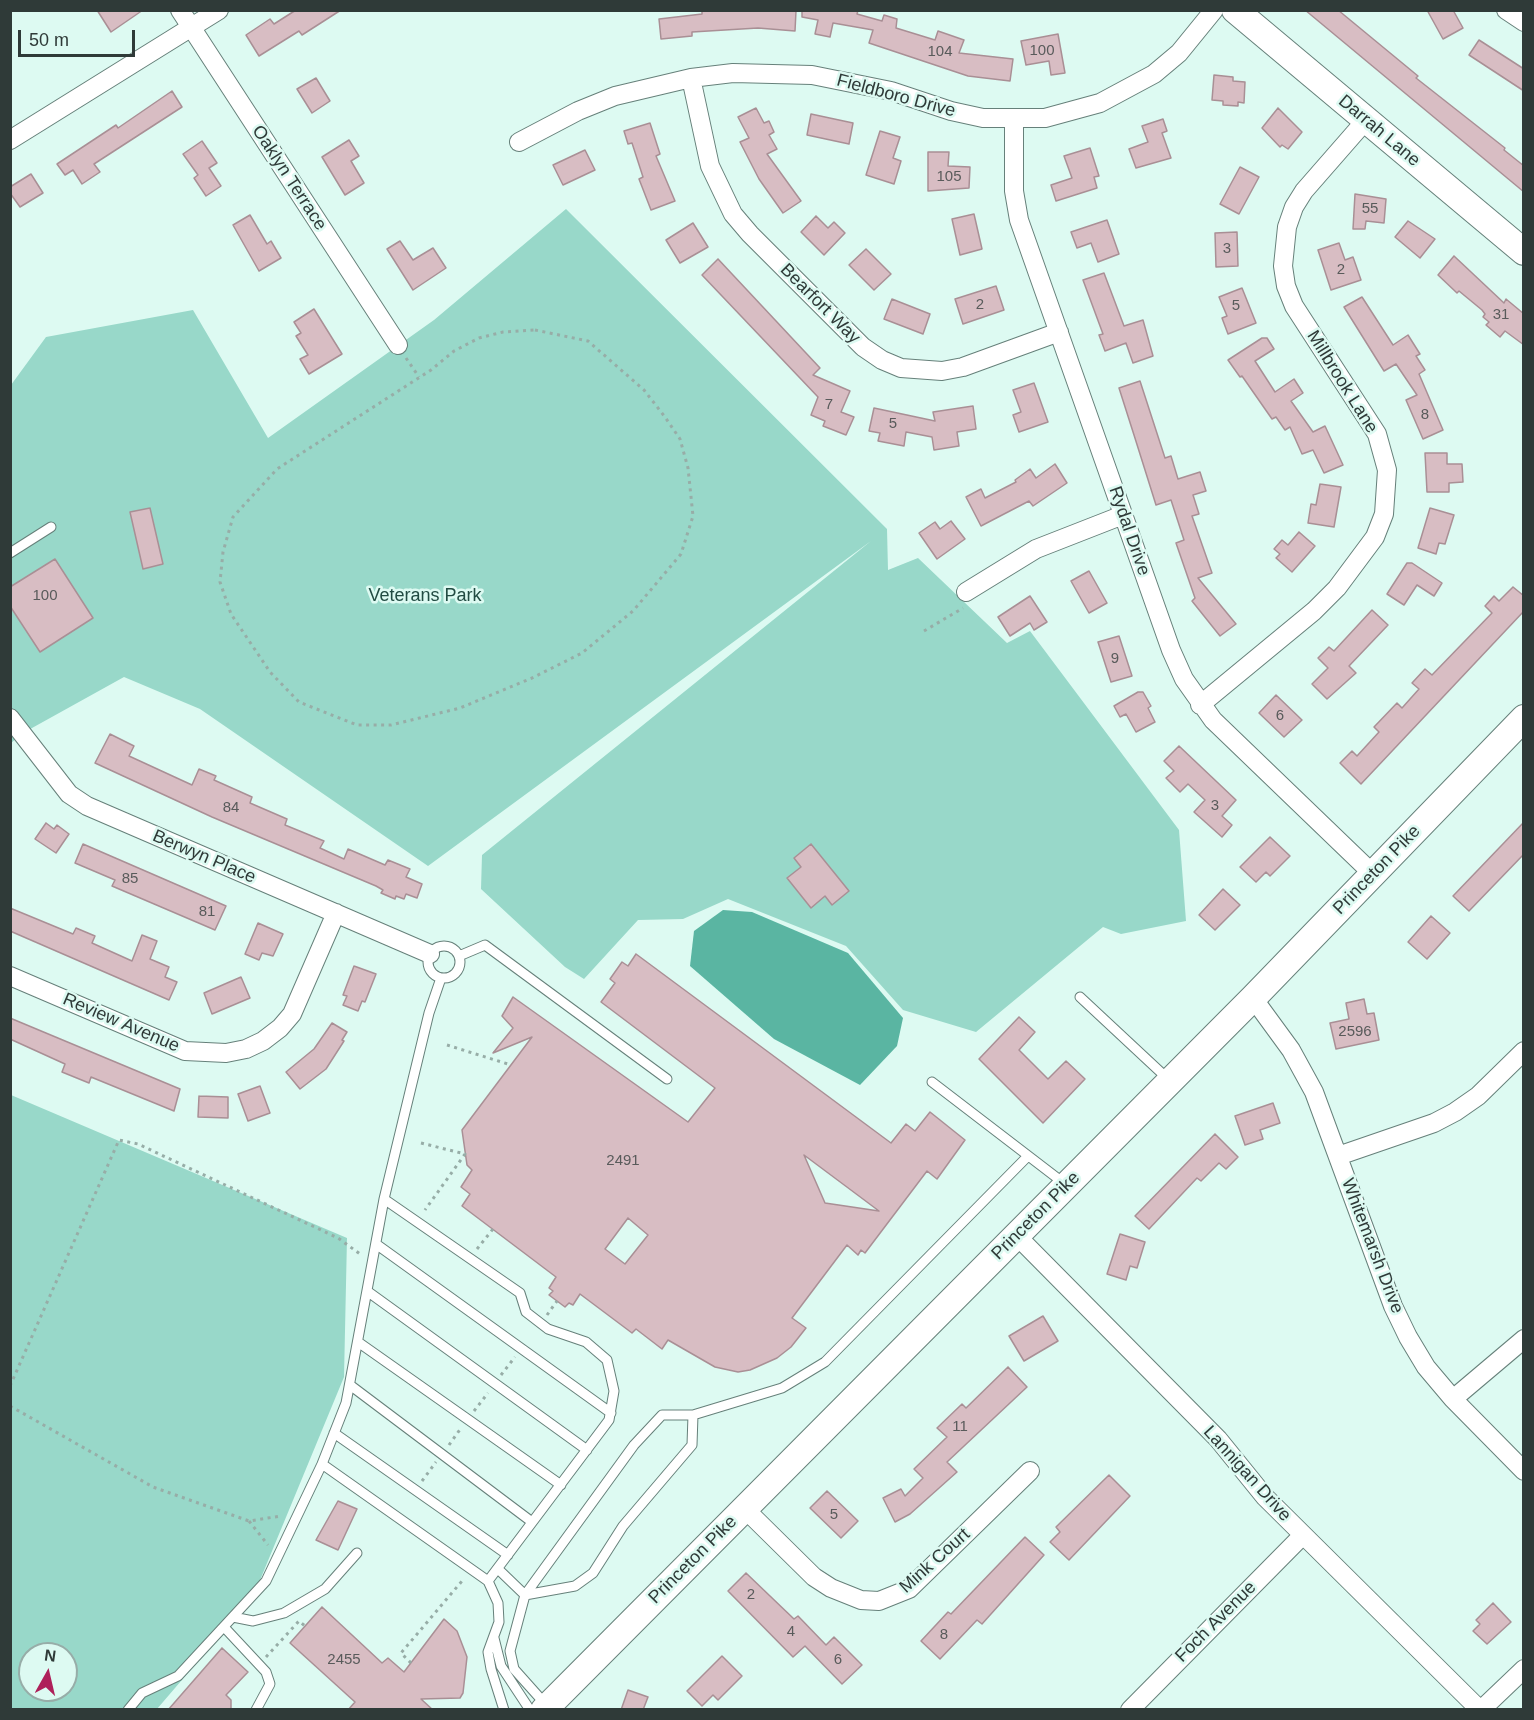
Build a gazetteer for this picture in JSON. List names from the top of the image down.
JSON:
{
  "streets": {
    "main road": ["Darrah Lane", "Princeton Pike"],
    "street": [
      "Fieldboro Drive",
      "Oaklyn Terrace",
      "Bearfort Way",
      "Millbrook Lane",
      "Rydal Drive",
      "Berwyn Place",
      "Review Avenue",
      "Whitemarsh Drive",
      "Lannigan Drive",
      "Mink Court",
      "Foch Avenue"
    ]
  },
  "crossings": [
    ["Fieldboro Drive", "Bearfort Way"],
    ["Fieldboro Drive", "Rydal Drive"],
    ["Darrah Lane", "Millbrook Lane"],
    ["Bearfort Way", "Rydal Drive"],
    ["Millbrook Lane", "Rydal Drive"],
    ["Rydal Drive", "Princeton Pike"],
    ["Berwyn Place", "Review Avenue"],
    ["Princeton Pike", "Whitemarsh Drive"],
    ["Princeton Pike", "Lannigan Drive"],
    ["Princeton Pike", "Mink Court"],
    ["Lannigan Drive", "Foch Avenue"]
  ],
  "parks": ["Veterans Park"],
  "house_numbers": [
    "100",
    "104",
    "105",
    "55",
    "3",
    "2",
    "2",
    "5",
    "31",
    "7",
    "8",
    "5",
    "100",
    "9",
    "6",
    "3",
    "84",
    "85",
    "81",
    "2596",
    "2491",
    "11",
    "5",
    "2",
    "4",
    "8",
    "2455",
    "6"
  ],
  "scale_bar": "50 m",
  "north": "top"
}
